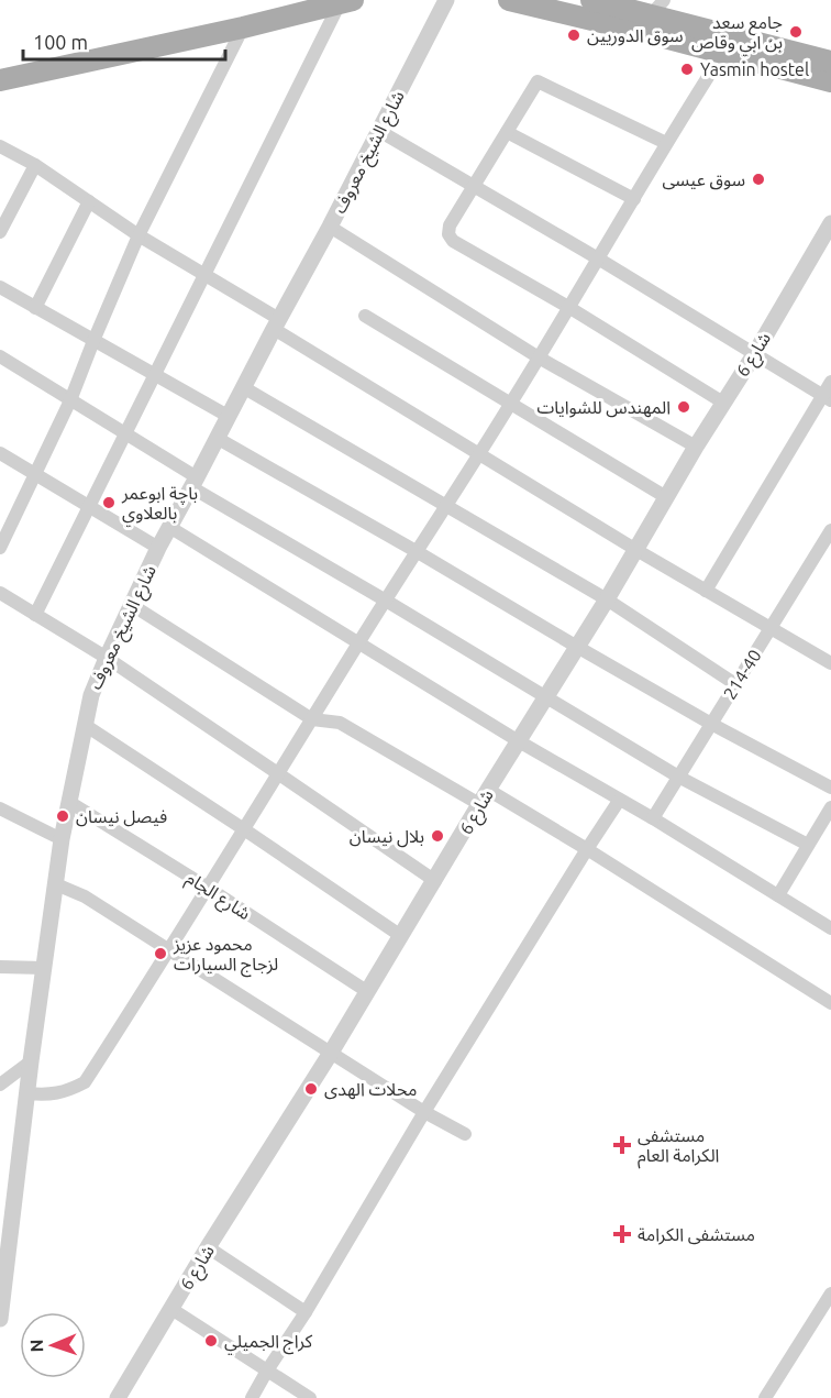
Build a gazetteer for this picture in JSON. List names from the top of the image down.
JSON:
{
  "streets": {
    "street": [
      "شارع الشيخ معروف",
      "شارع 6",
      "214-40",
      "شارع الجام"
    ]
  },
  "crossings": [
    ["شارع الشيخ معروف", "شارع الجام"],
    ["شارع 6", "شارع الجام"]
  ],
  "places": {
    "other": [
      "جامع سعد بن ابي وقاص",
      "سوق الدوريين",
      "Yasmin hostel",
      "سوق عيسى",
      "المهندس للشوايات",
      "باچة ابوعمر بالعلاوي",
      "فيصل نيسان",
      "بلال نيسان",
      "محمود عزيز لزجاج السيارات",
      "محلات الهدى",
      "كراج الجميلي"
    ],
    "health": ["مستشفى الكرامة العام", "مستشفى الكرامة"]
  },
  "scale_bar": "100 m",
  "north": "left"
}
